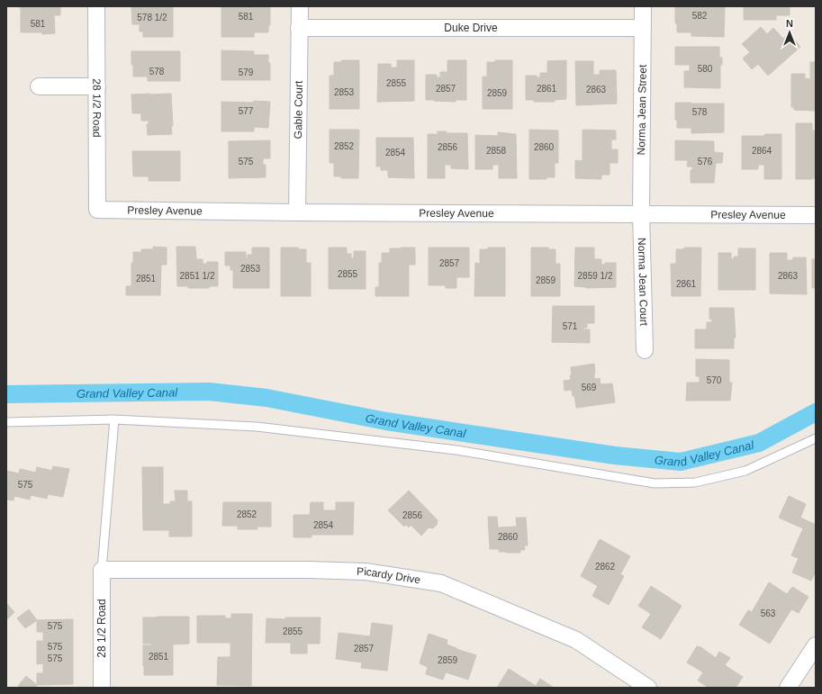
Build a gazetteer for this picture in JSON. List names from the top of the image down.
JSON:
{
  "streets": {
    "street": [
      "Duke Drive",
      "28 1/2 Road",
      "Gable Court",
      "Norma Jean Street",
      "Presley Avenue",
      "Norma Jean Court",
      "Picardy Drive"
    ]
  },
  "crossings": [
    ["Duke Drive", "Gable Court"],
    ["Duke Drive", "Norma Jean Street"],
    ["28 1/2 Road", "Presley Avenue"],
    ["28 1/2 Road", "Picardy Drive"],
    ["Gable Court", "Presley Avenue"],
    ["Norma Jean Street", "Presley Avenue"],
    ["Norma Jean Street", "Norma Jean Court"],
    ["Presley Avenue", "Norma Jean Court"]
  ],
  "water": ["Grand Valley Canal"],
  "house_numbers": [
    "582",
    "581",
    "578 1/2",
    "581",
    "580",
    "578",
    "579",
    "2855",
    "2857",
    "2861",
    "2863",
    "2853",
    "2859",
    "577",
    "578",
    "2852",
    "2856",
    "2860",
    "2858",
    "2864",
    "2854",
    "575",
    "576",
    "2857",
    "2853",
    "2855",
    "2851 1/2",
    "2859 1/2",
    "2863",
    "2851",
    "2859",
    "2861",
    "571",
    "570",
    "569",
    "575",
    "2852",
    "2856",
    "2854",
    "2860",
    "2862",
    "563",
    "575",
    "2855",
    "575",
    "2857",
    "2851",
    "575",
    "2859"
  ],
  "north": "top"
}
